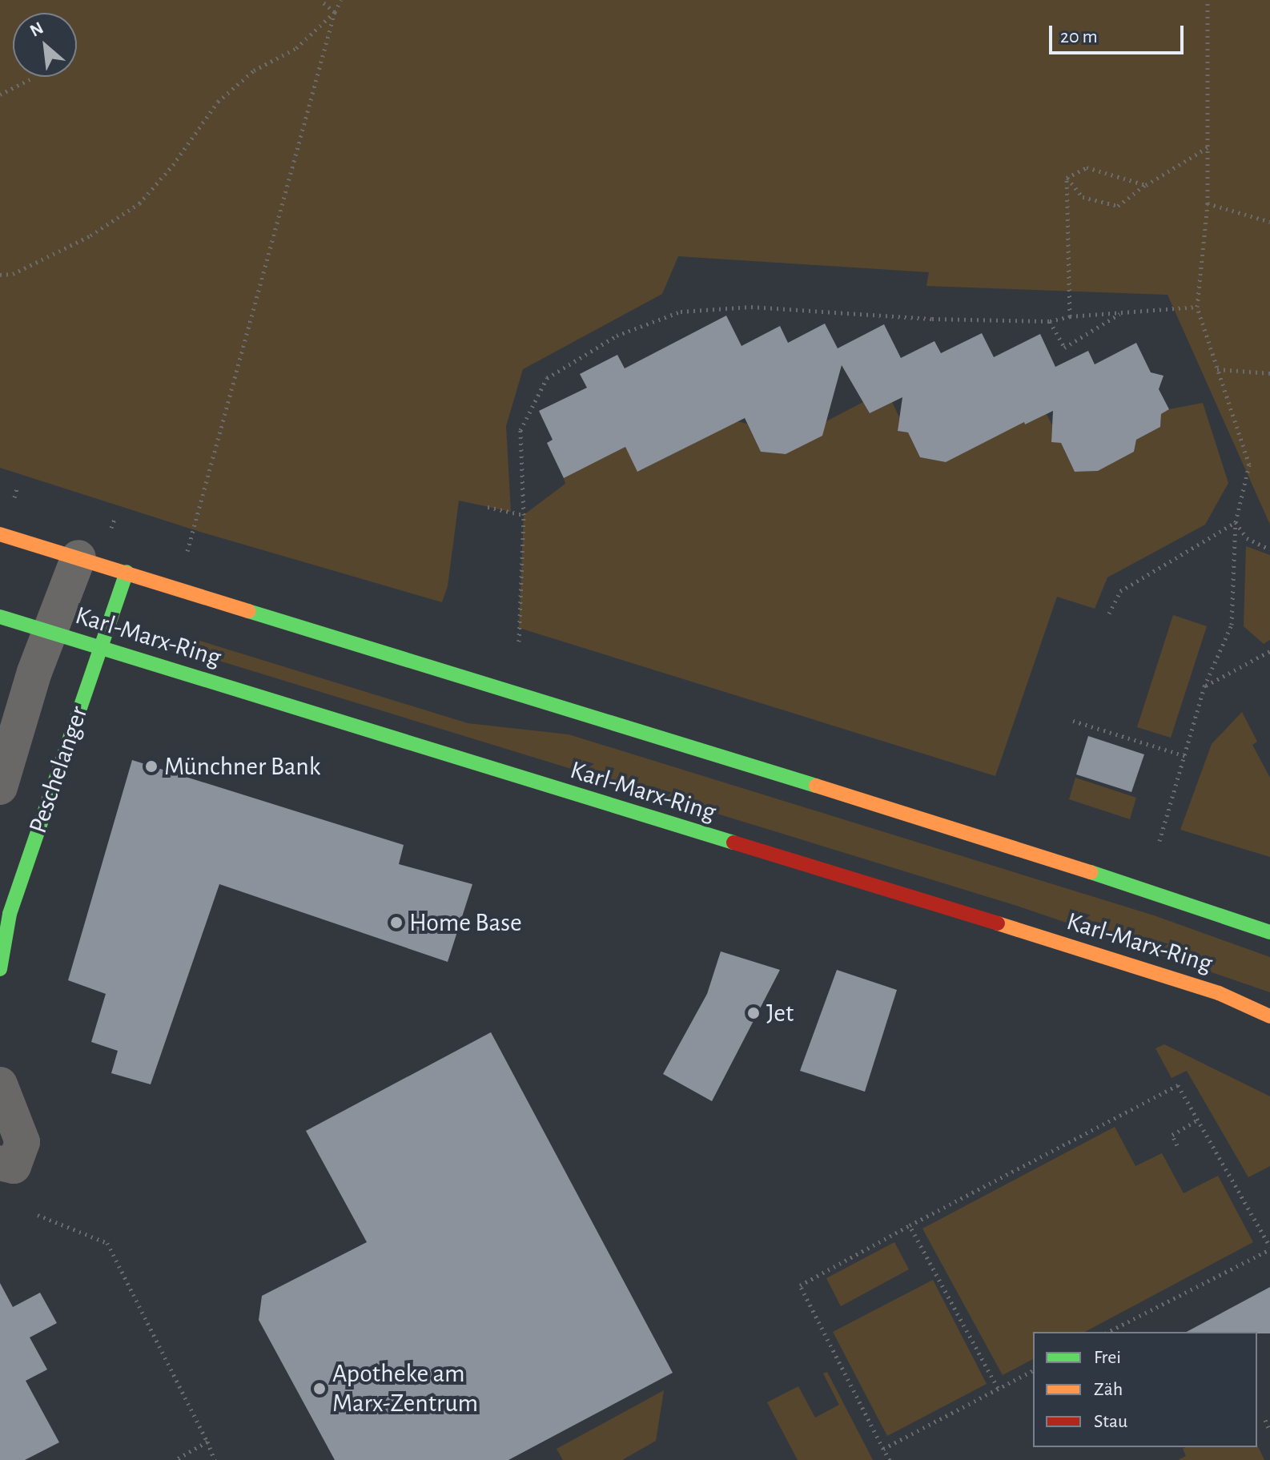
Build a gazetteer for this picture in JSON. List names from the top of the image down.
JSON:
{
  "streets": {
    "main road": ["Karl-Marx-Ring", "Peschelanger"]
  },
  "crossings": [
    ["Karl-Marx-Ring", "Peschelanger"]
  ],
  "places": [
    "Münchner Bank",
    "Home Base",
    "Jet",
    "Apotheke am Marx-Zentrum"
  ],
  "legend": ["Frei", "Zäh", "Stau"],
  "scale_bar": "20 m",
  "north": "top left"
}
